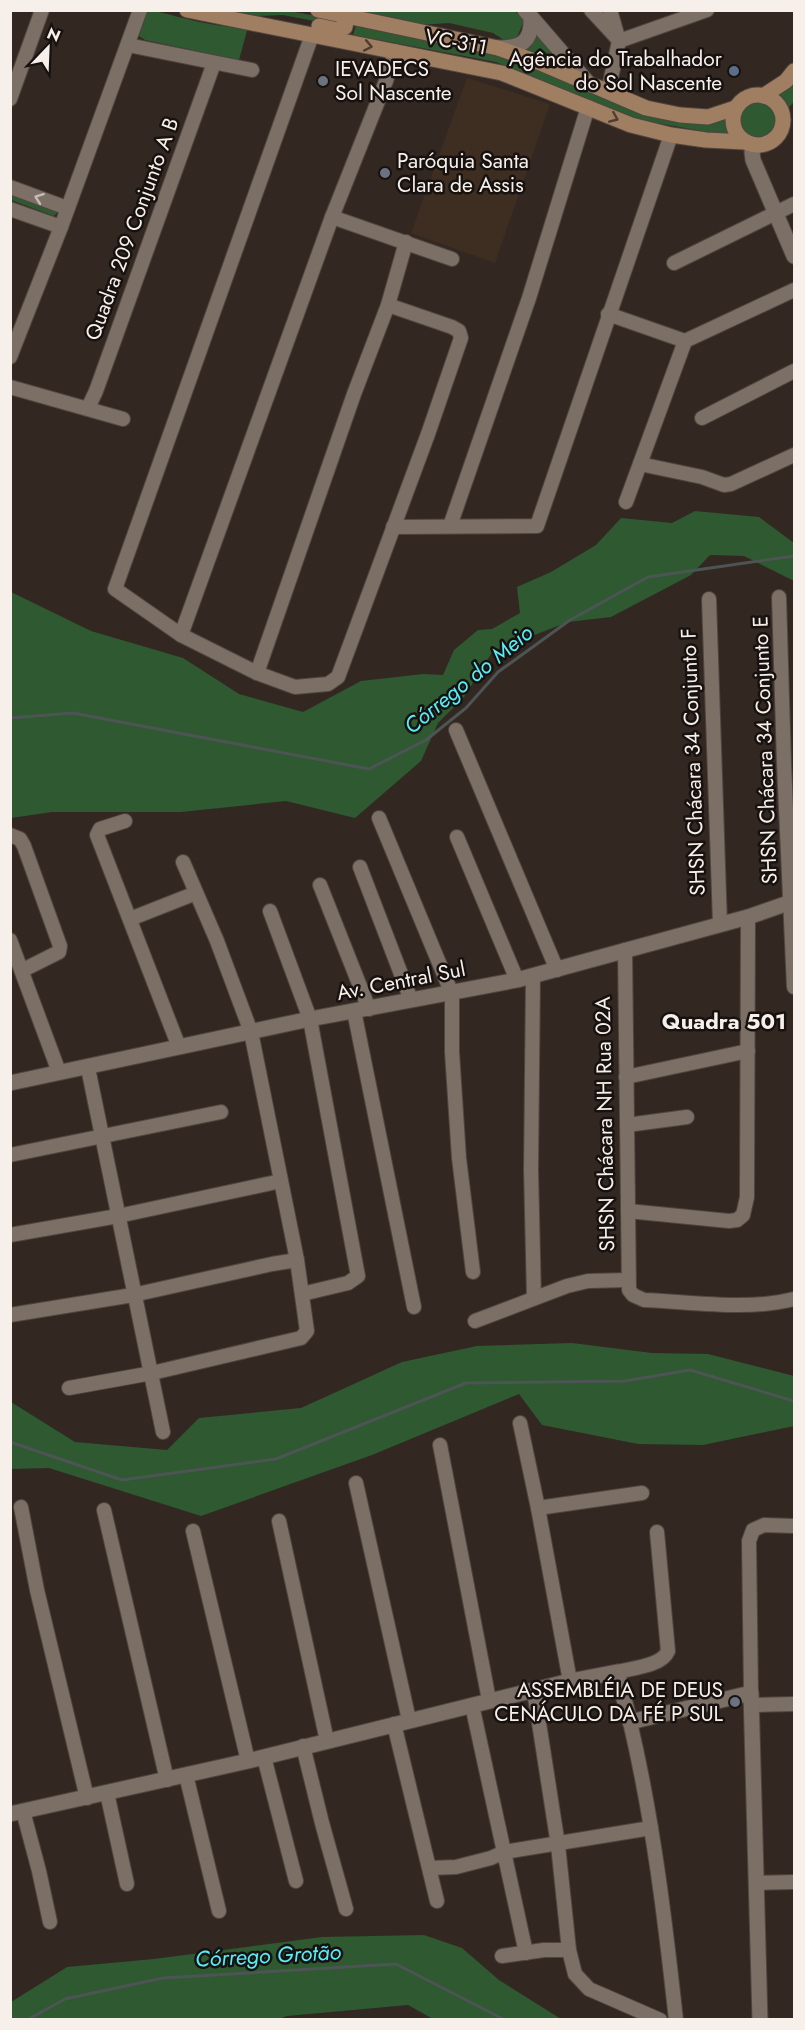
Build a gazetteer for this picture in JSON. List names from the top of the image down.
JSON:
{
  "streets": {
    "main road": ["VC-311"],
    "street": [
      "Quadra 209 Conjunto A B",
      "SHSN Chácara 34 Conjunto E",
      "SHSN Chácara 34 Conjunto F",
      "Av. Central Sul",
      "SHSN Chácara NH Rua 02A"
    ]
  },
  "crossings": [
    ["SHSN Chácara 34 Conjunto E", "Av. Central Sul"],
    ["SHSN Chácara 34 Conjunto F", "Av. Central Sul"],
    ["Av. Central Sul", "SHSN Chácara NH Rua 02A"]
  ],
  "districts": ["Quadra 501"],
  "water": ["Córrego do Meio", "Córrego Grotão"],
  "places": [
    "Agência do Trabalhador do Sol Nascente",
    "IEVADECS Sol Nascente",
    "Paróquia Santa Clara de Assis",
    "ASSEMBLÉIA DE DEUS CENÁCULO DA FÉ P SUL"
  ],
  "north": "top right"
}
